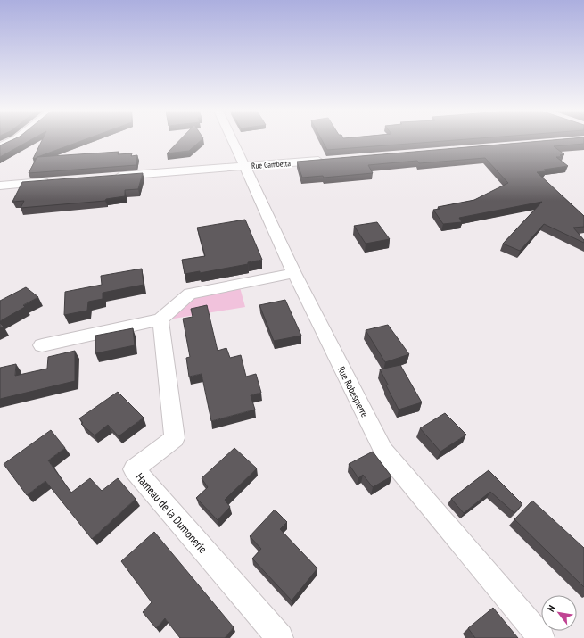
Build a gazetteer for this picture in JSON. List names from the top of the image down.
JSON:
{
  "streets": {
    "street": ["Rue Gambetta", "Rue Robespierre", "Hameau de la Dumonerie"]
  },
  "crossings": [
    ["Rue Gambetta", "Rue Robespierre"]
  ],
  "north": "top left"
}
